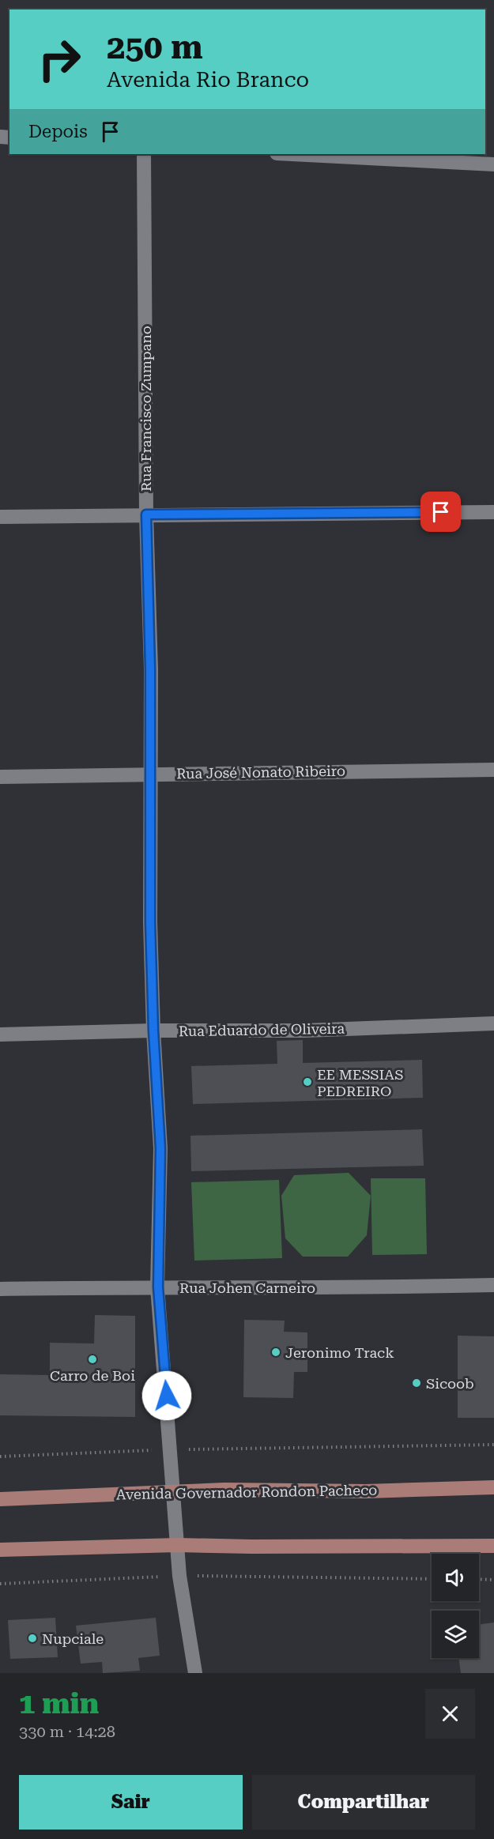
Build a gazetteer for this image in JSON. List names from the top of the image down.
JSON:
{
  "streets": {
    "main road": ["Avenida Governador Rondon Pacheco"],
    "street": [
      "Rua Francisco Zumpano",
      "Rua José Nonato Ribeiro",
      "Rua Eduardo de Oliveira",
      "Rua Johen Carneiro"
    ]
  },
  "crossings": [
    ["Rua Francisco Zumpano", "Rua José Nonato Ribeiro"],
    ["Rua Francisco Zumpano", "Rua Eduardo de Oliveira"],
    ["Rua Francisco Zumpano", "Rua Johen Carneiro"],
    ["Rua Francisco Zumpano", "Avenida Governador Rondon Pacheco"]
  ],
  "places": [
    "EE MESSIAS PEDREIRO",
    "Jeronimo Track",
    "Carro de Boi",
    "Sicoob",
    "Nupciale"
  ],
  "page": {
    "turn": ["250 m", "Avenida Rio Branco"],
    "then": "Depois",
    "heading": ["1 min", "330 m · 14:28"],
    "buttons": ["Sair", "Compartilhar"]
  }
}
